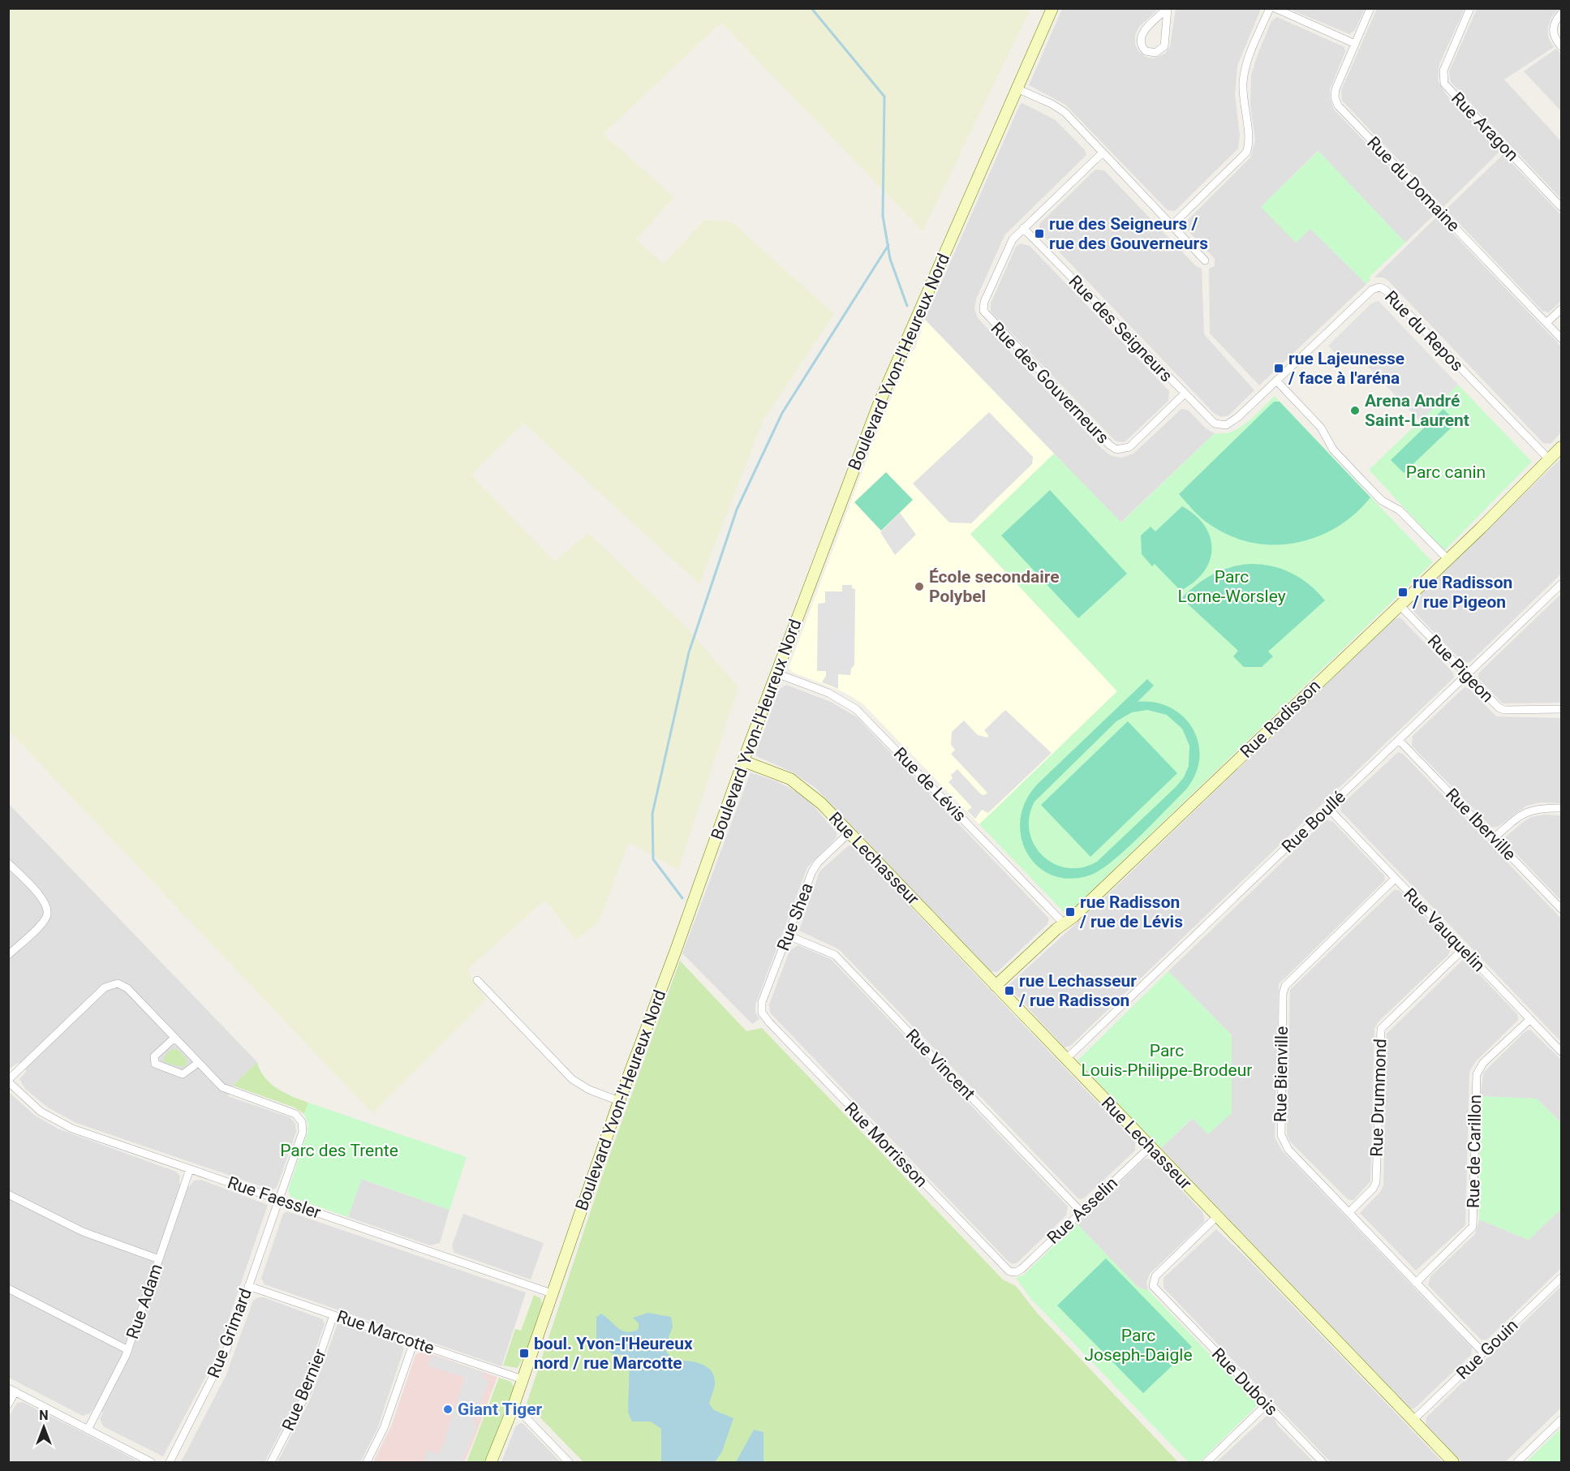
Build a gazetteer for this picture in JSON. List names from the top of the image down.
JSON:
{
  "streets": {
    "street": [
      "Rue Aragon",
      "Rue du Domaine",
      "Rue des Seigneurs",
      "Rue du Repos",
      "Boulevard Yvon-l'Heureux Nord",
      "Rue des Gouverneurs",
      "Rue Pigeon",
      "Rue Radisson",
      "Rue de Lévis",
      "Rue Boullé",
      "Rue Iberville",
      "Rue Lechasseur",
      "Rue Shea",
      "Rue Vauquelin",
      "Rue Vincent",
      "Rue Bienville",
      "Rue Drummond",
      "Rue Morrisson",
      "Rue de Carillon",
      "Rue Faessler",
      "Rue Asselin",
      "Rue Adam",
      "Rue Marcotte",
      "Rue Grimard",
      "Rue Gouin",
      "Rue Dubois",
      "Rue Bernier"
    ]
  },
  "crossings": [
    ["Rue des Seigneurs", "Rue du Repos"],
    ["Rue des Seigneurs", "Rue des Gouverneurs"],
    ["Rue du Repos", "Rue Radisson"],
    ["Boulevard Yvon-l'Heureux Nord", "Rue de Lévis"],
    ["Boulevard Yvon-l'Heureux Nord", "Rue Lechasseur"],
    ["Boulevard Yvon-l'Heureux Nord", "Rue Faessler"],
    ["Boulevard Yvon-l'Heureux Nord", "Rue Marcotte"],
    ["Rue Pigeon", "Rue Radisson"],
    ["Rue Pigeon", "Rue Boullé"],
    ["Rue Radisson", "Rue de Lévis"],
    ["Rue Radisson", "Rue Lechasseur"],
    ["Rue Boullé", "Rue Iberville"],
    ["Rue Boullé", "Rue Lechasseur"],
    ["Rue Boullé", "Rue Vauquelin"],
    ["Rue Lechasseur", "Rue Shea"],
    ["Rue Lechasseur", "Rue Asselin"],
    ["Rue Lechasseur", "Rue Gouin"],
    ["Rue Lechasseur", "Rue Dubois"],
    ["Rue Shea", "Rue Vincent"],
    ["Rue Shea", "Rue Morrisson"],
    ["Rue Vauquelin", "Rue Bienville"],
    ["Rue Vauquelin", "Rue Drummond"],
    ["Rue Vauquelin", "Rue de Carillon"],
    ["Rue Vincent", "Rue Asselin"],
    ["Rue Bienville", "Rue Drummond"],
    ["Rue Bienville", "Rue de Carillon"],
    ["Rue Bienville", "Rue Gouin"],
    ["Rue Morrisson", "Rue Asselin"],
    ["Rue Faessler", "Rue Adam"],
    ["Rue Faessler", "Rue Grimard"],
    ["Rue Marcotte", "Rue Grimard"],
    ["Rue Marcotte", "Rue Bernier"]
  ],
  "parks": [
    "Parc canin",
    "Parc Lorne-Worsley",
    "Parc Louis-Philippe-Brodeur",
    "Parc des Trente",
    "Parc Joseph-Daigle"
  ],
  "places": {
    "transit": [
      "rue des Seigneurs / rue des Gouverneurs",
      "rue Lajeunesse / face à l'aréna",
      "rue Radisson / rue Pigeon",
      "rue Radisson / rue de Lévis",
      "rue Lechasseur / rue Radisson",
      "boul. Yvon-l'Heureux nord / rue Marcotte"
    ],
    "other": ["Arena André Saint-Laurent", "École secondaire Polybel", "Giant Tiger"]
  },
  "north": "top"
}
